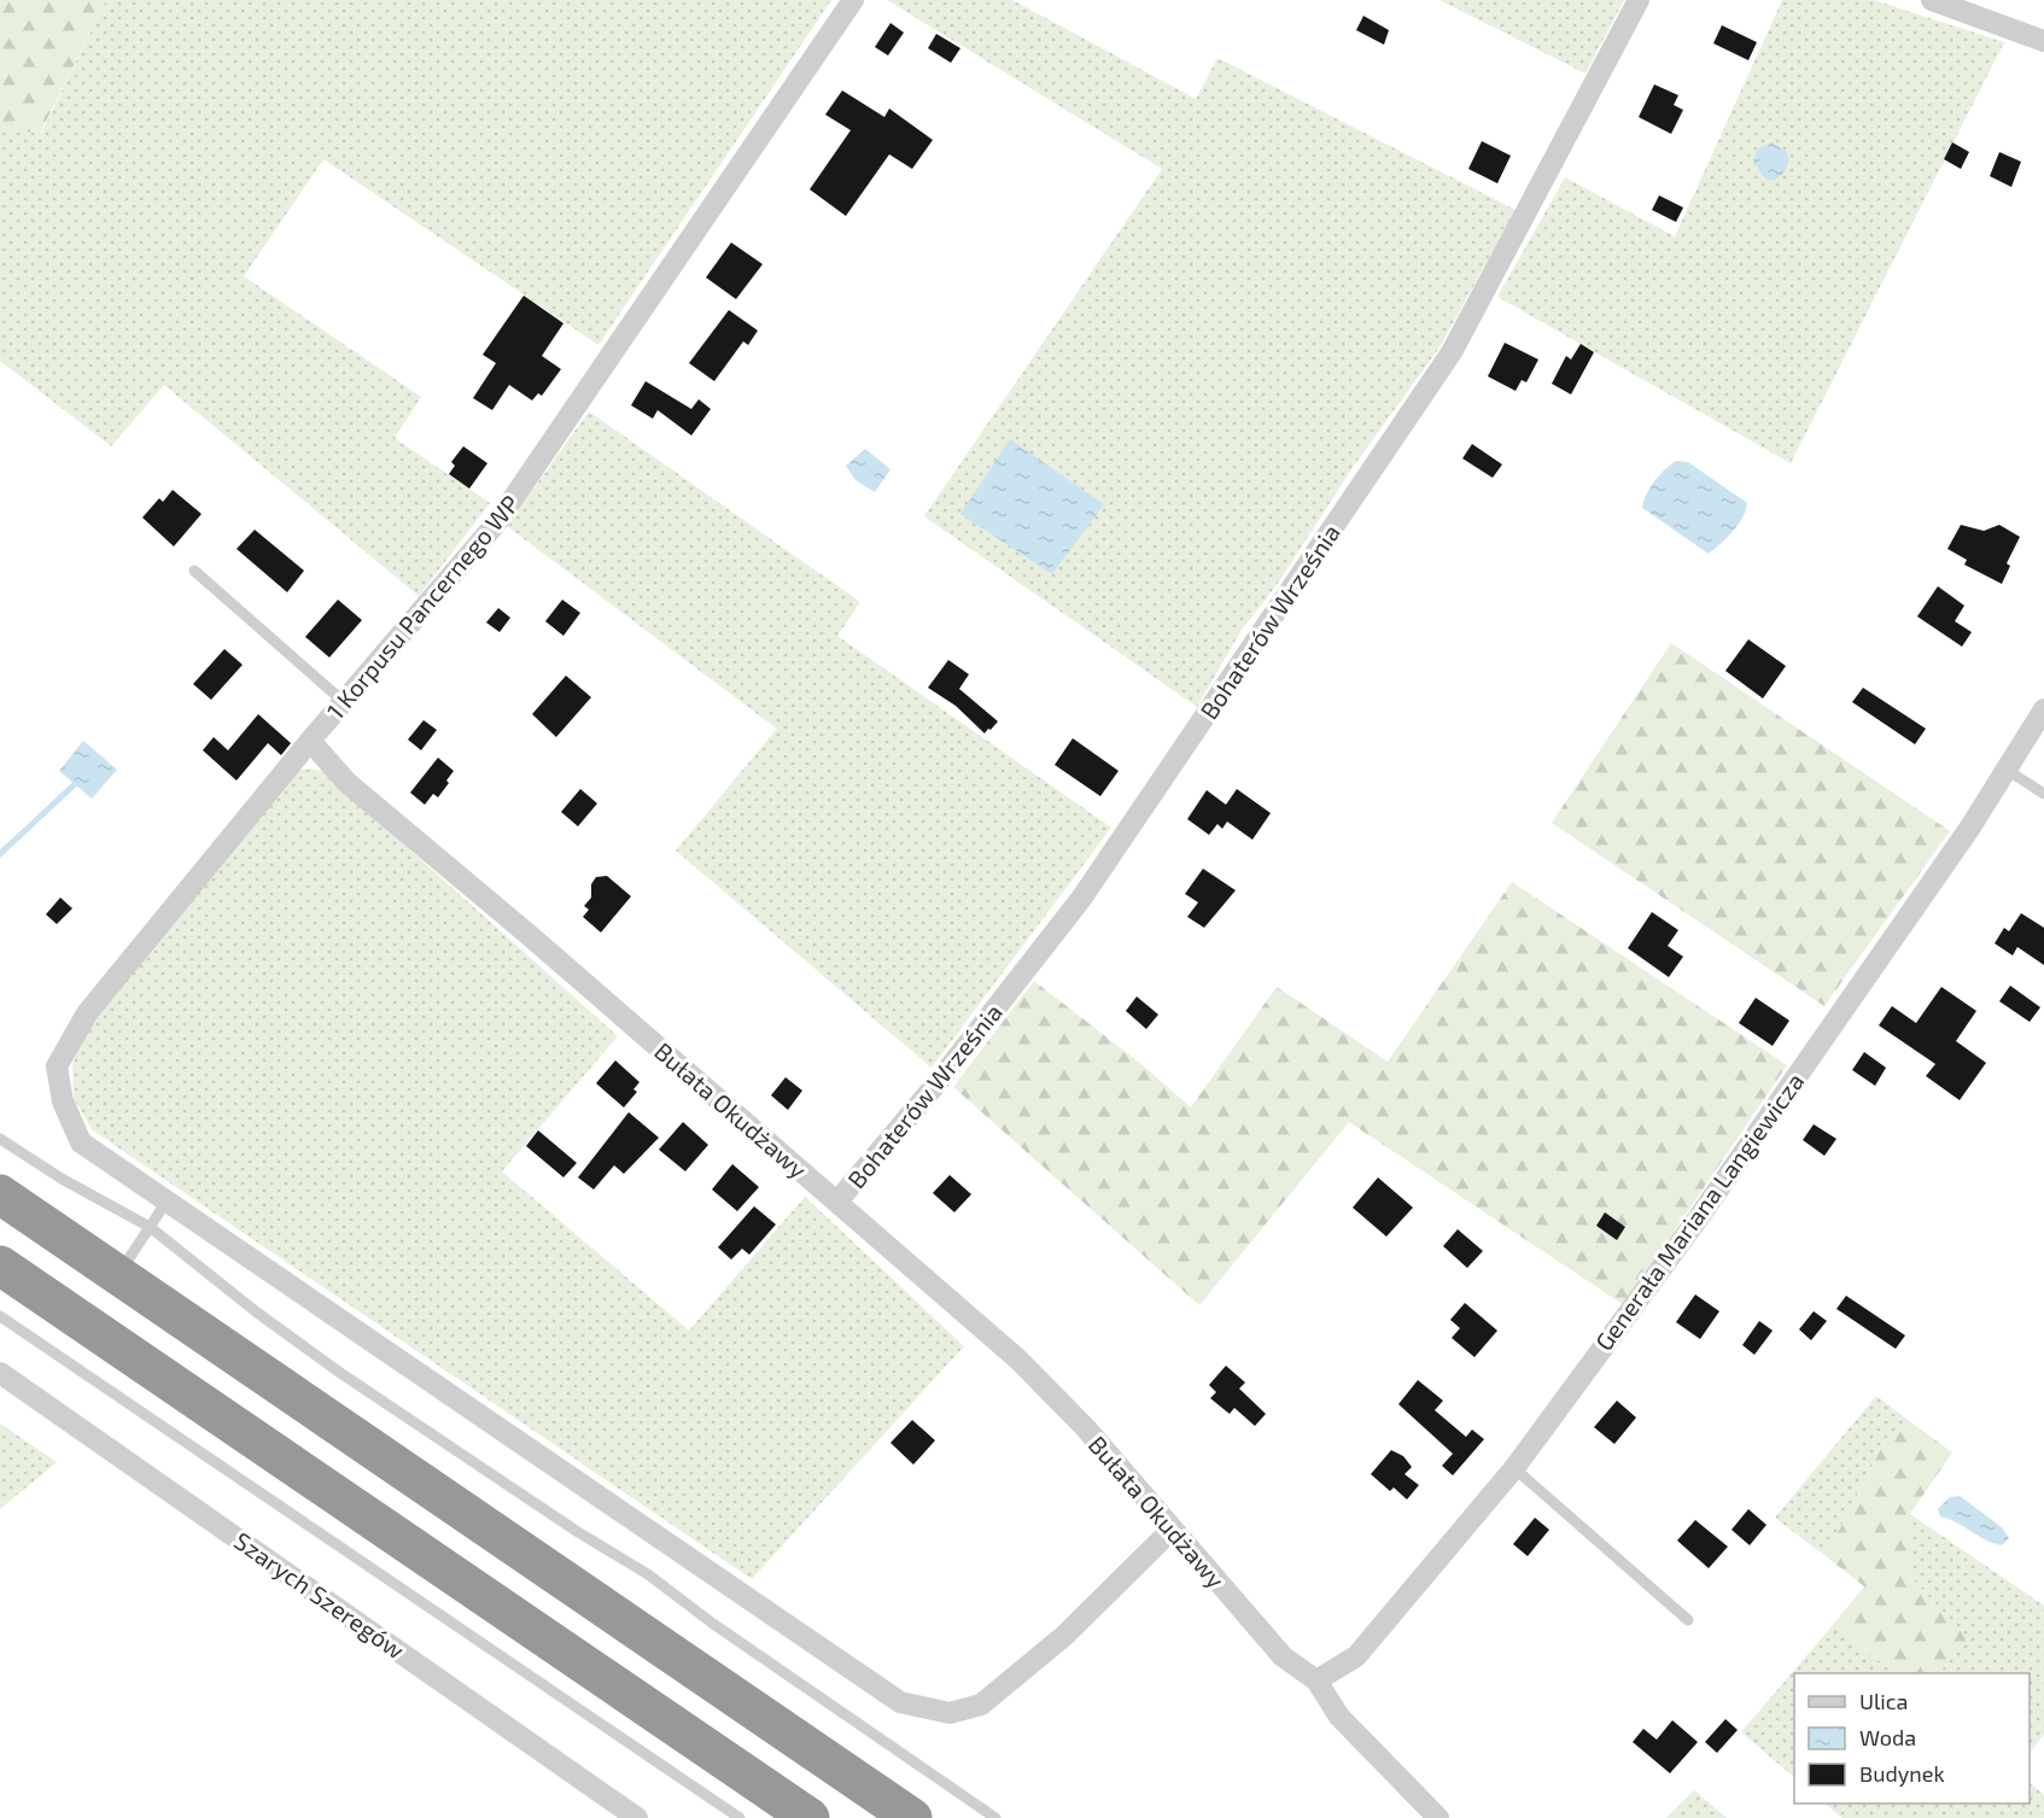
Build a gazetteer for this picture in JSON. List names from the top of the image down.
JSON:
{
  "streets": {
    "street": [
      "1 Korpusu Pancernego WP",
      "Bohaterów Września",
      "Bułata Okudżawy",
      "Generała Mariana Langiewicza",
      "Szarych Szeregów"
    ]
  },
  "crossings": [
    ["1 Korpusu Pancernego WP", "Bułata Okudżawy"],
    ["Bohaterów Września", "Bułata Okudżawy"],
    ["Bułata Okudżawy", "Generała Mariana Langiewicza"]
  ],
  "legend": ["Ulica", "Woda", "Budynek"]
}
